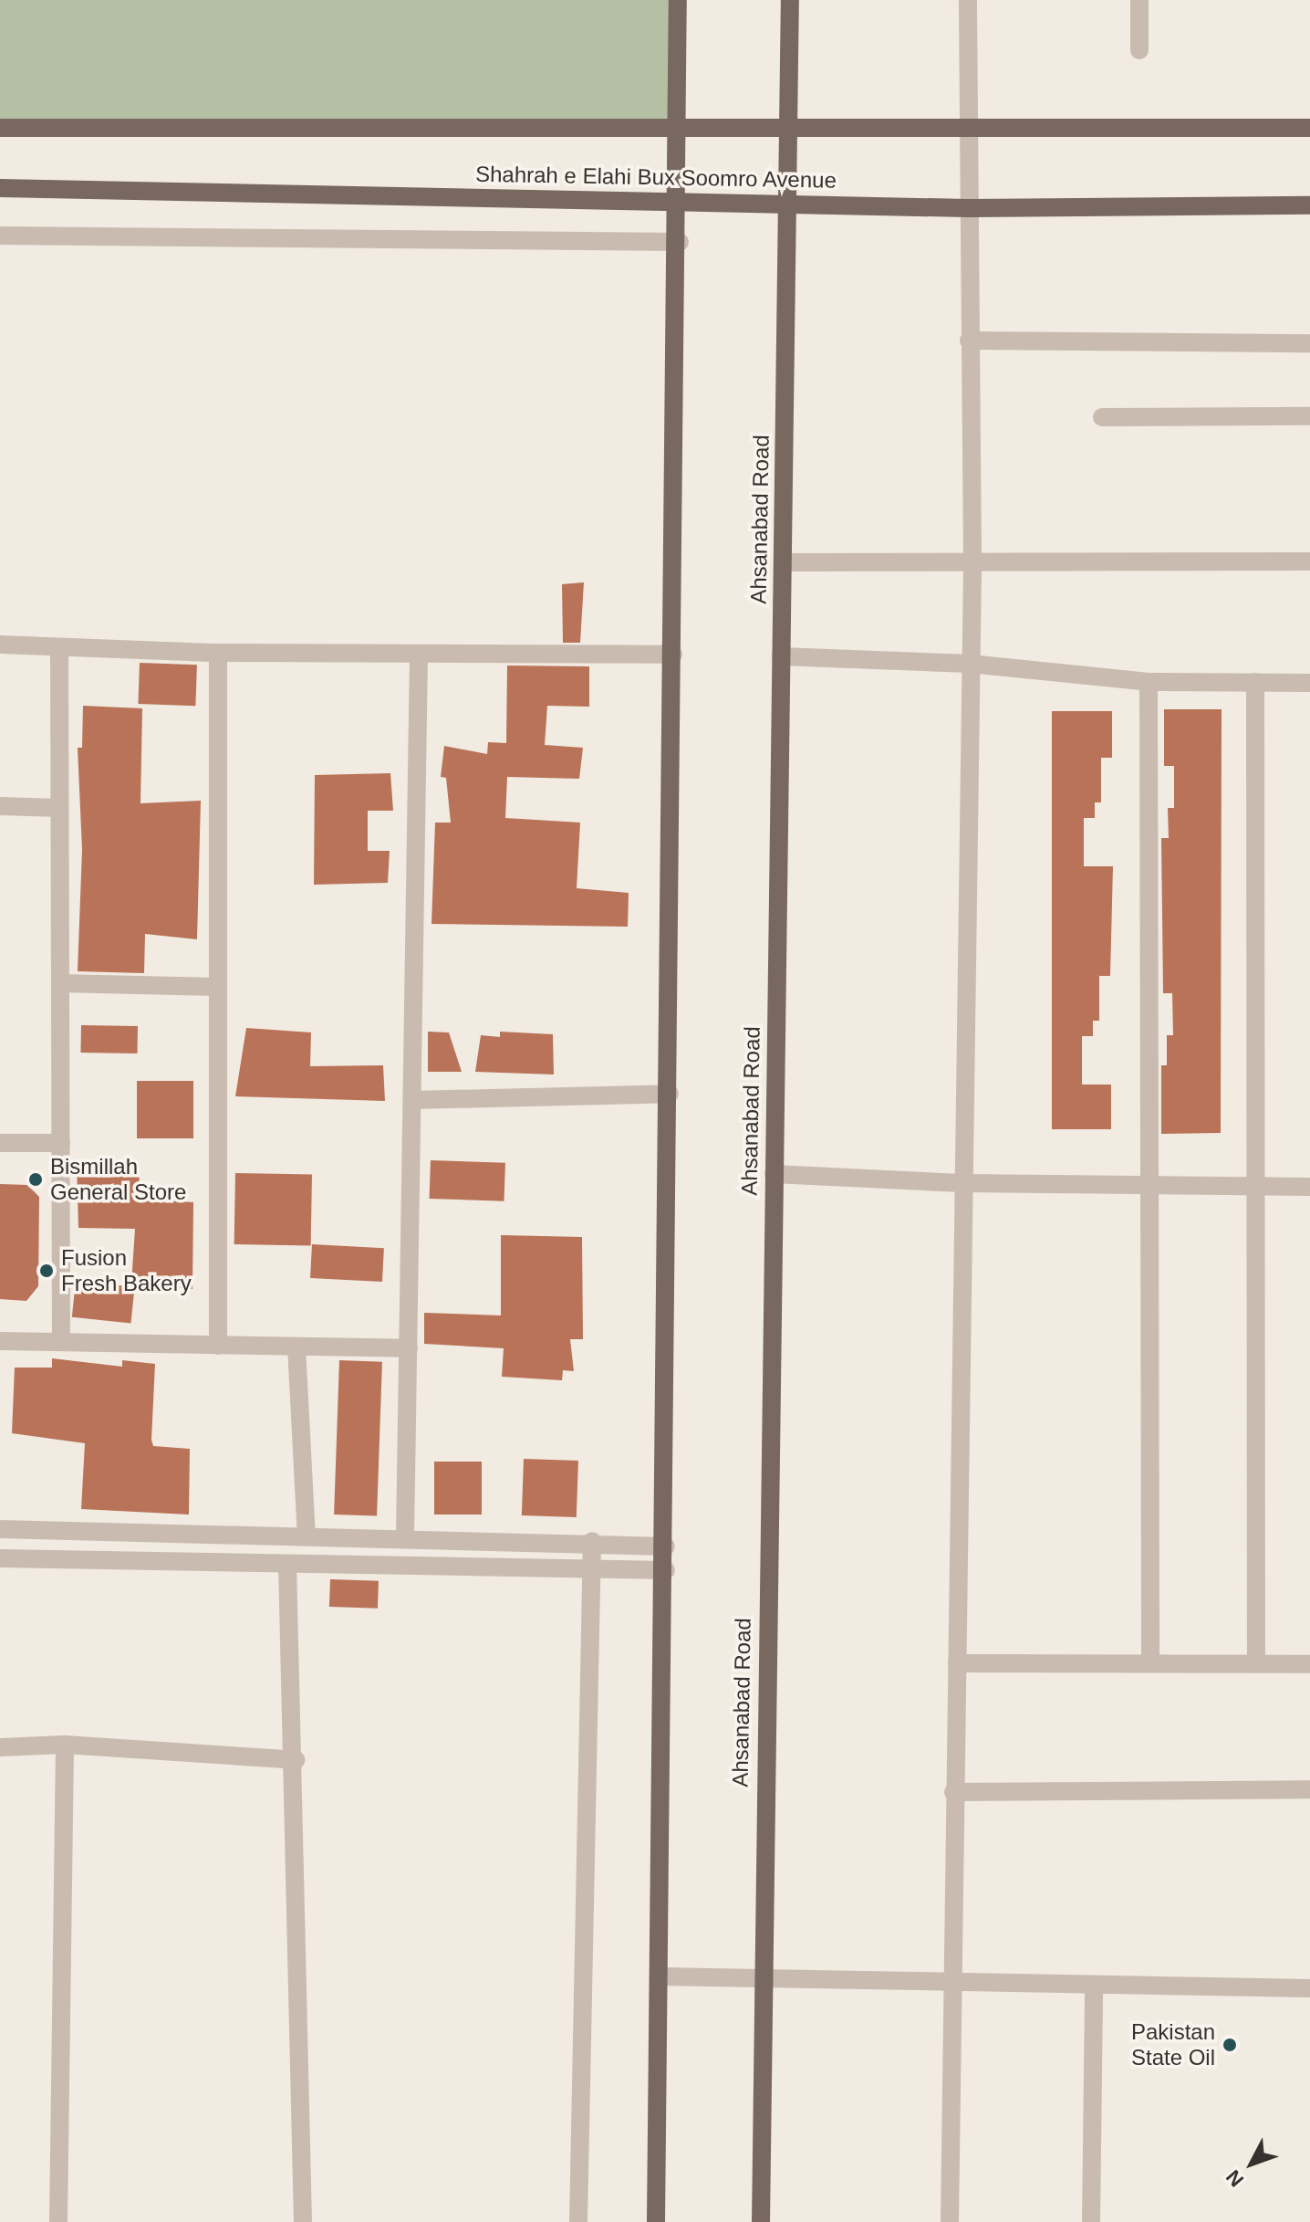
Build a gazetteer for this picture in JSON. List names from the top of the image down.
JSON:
{
  "streets": {
    "main road": ["Shahrah e Elahi Bux Soomro Avenue", "Ahsanabad Road"]
  },
  "crossings": [
    ["Shahrah e Elahi Bux Soomro Avenue", "Ahsanabad Road"]
  ],
  "places": ["Bismillah General Store", "Fusion Fresh Bakery", "Pakistan State Oil"],
  "north": "bottom left"
}
